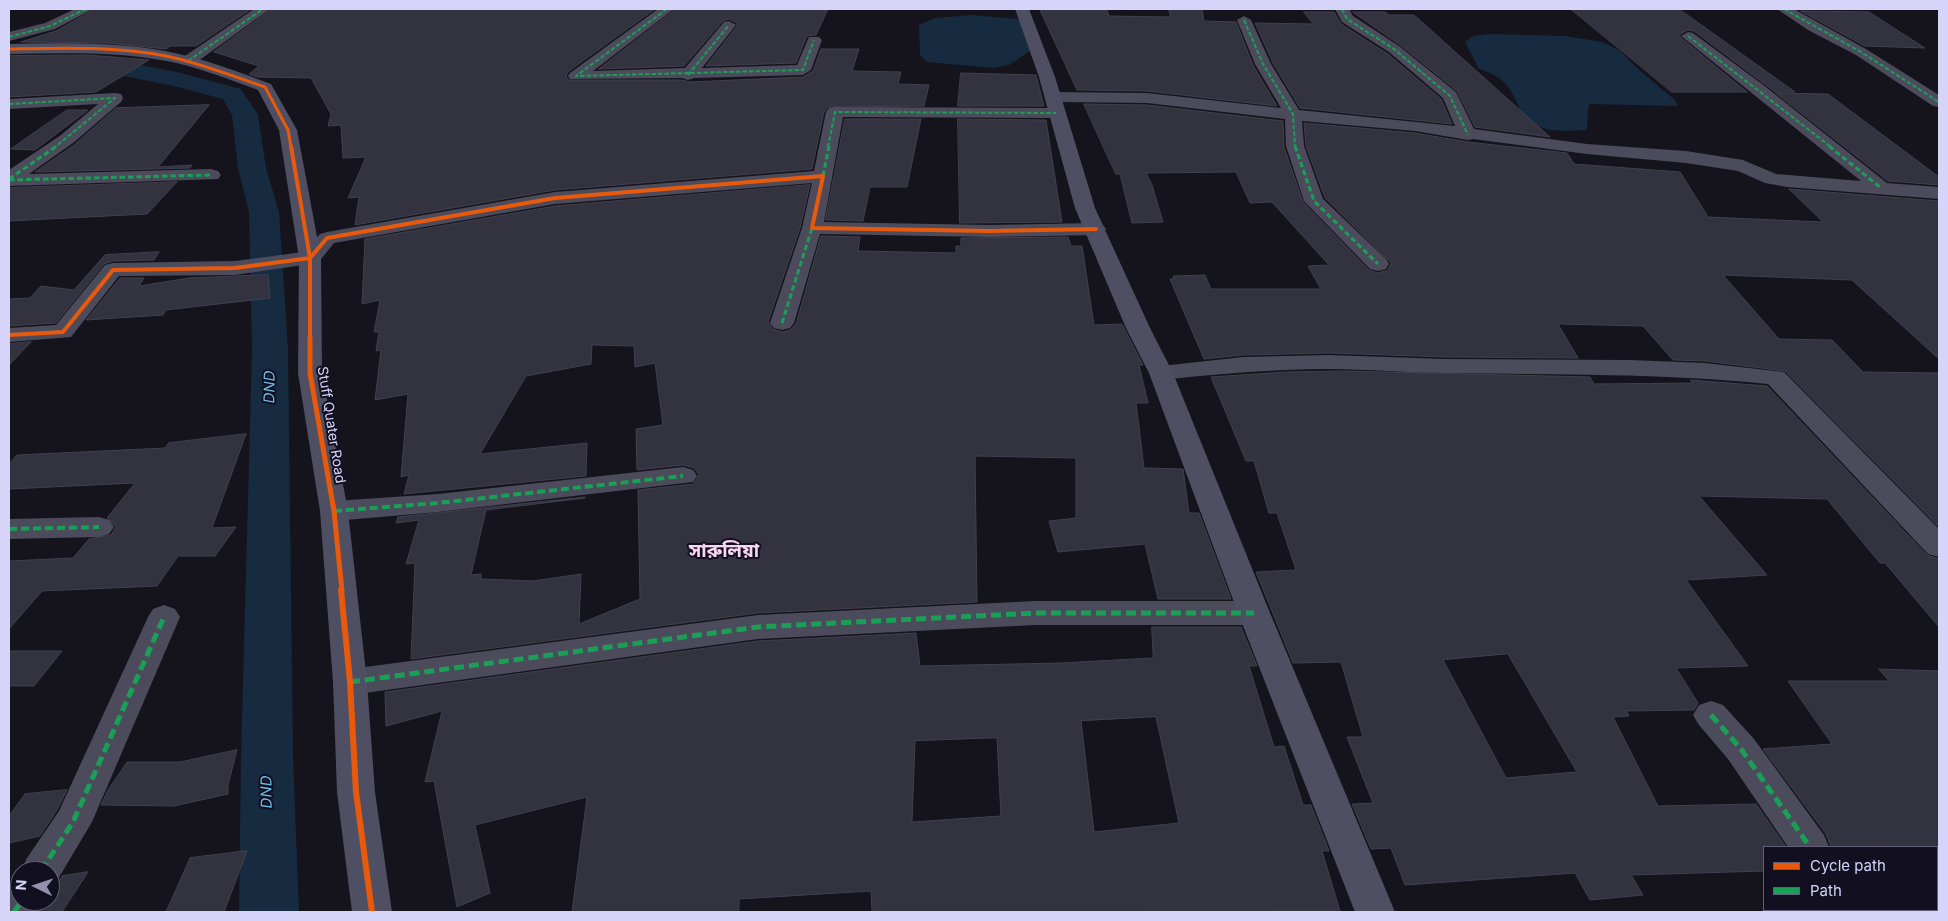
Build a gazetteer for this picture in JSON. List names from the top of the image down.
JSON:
{
  "streets": {
    "street": ["Stuff Quater Road"]
  },
  "districts": ["সারুলিয়া"],
  "water": ["DND"],
  "legend": ["Cycle path", "Path"],
  "north": "left"
}
